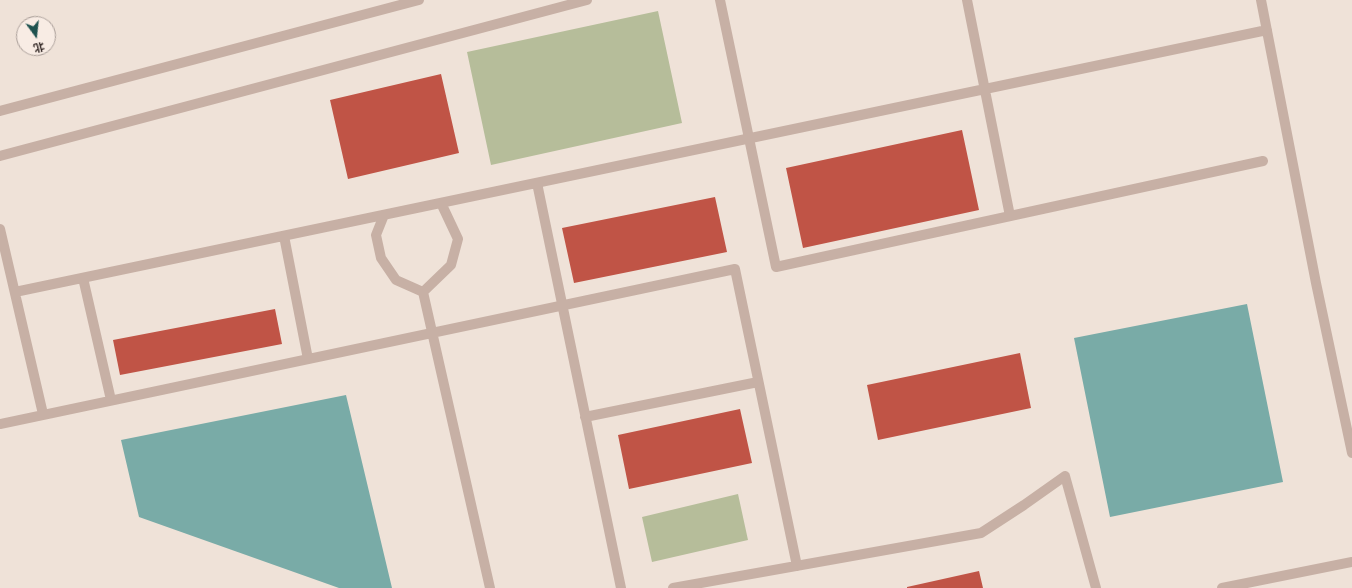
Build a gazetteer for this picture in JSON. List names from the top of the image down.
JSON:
{
  "north": "bottom"
}
